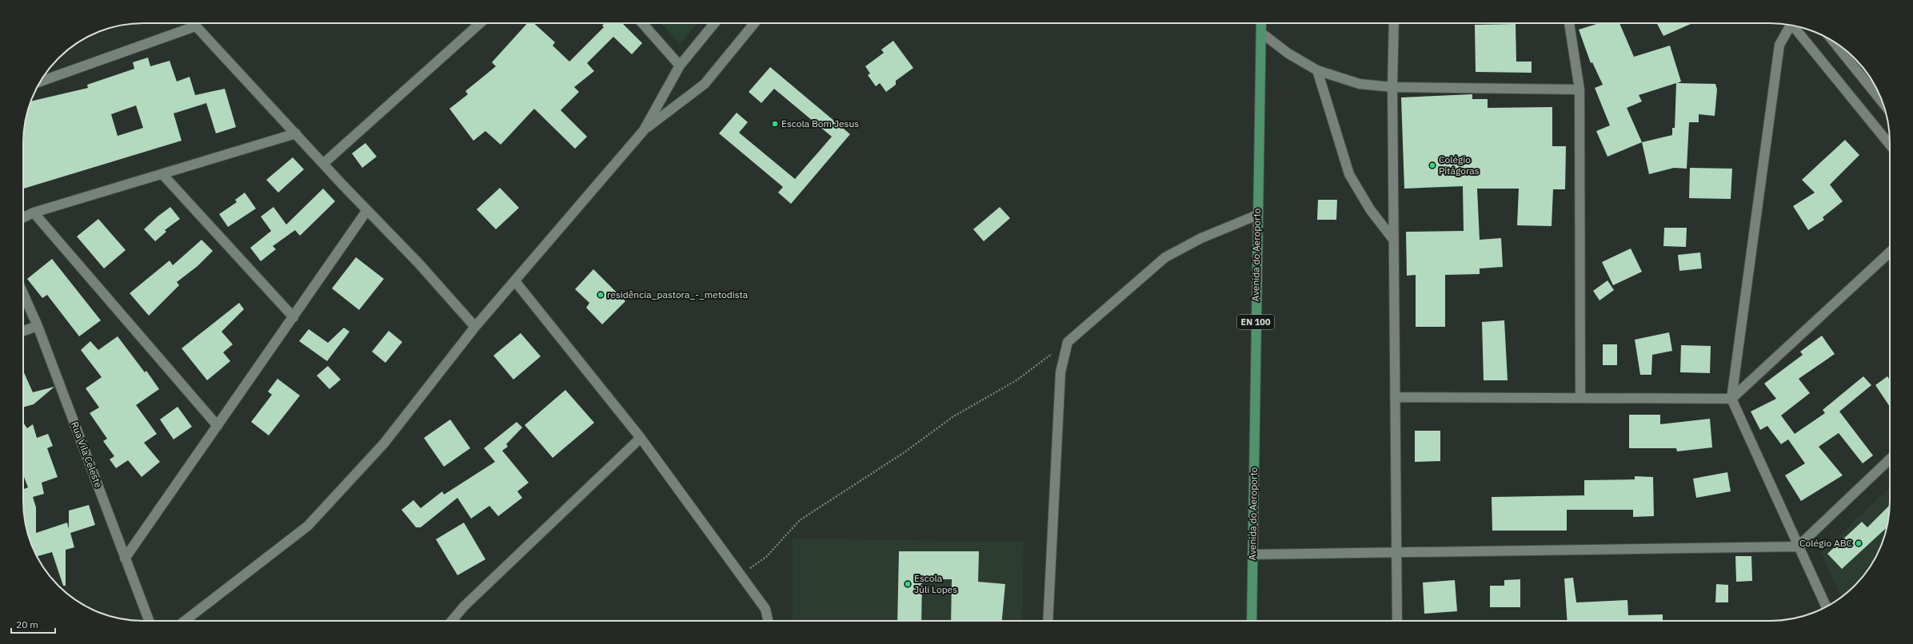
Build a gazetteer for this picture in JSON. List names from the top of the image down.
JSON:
{
  "streets": {
    "main road": ["Avenida do Aeroporto", "EN 100"],
    "street": ["Rua Vila Celeste"]
  },
  "places": [
    "Escola Bom Jesus",
    "Colégio Pitágoras",
    "residência_pastora_-_metodista",
    "Colégio ABC",
    "Escola Júli Lopes"
  ],
  "scale_bar": "20 m"
}
